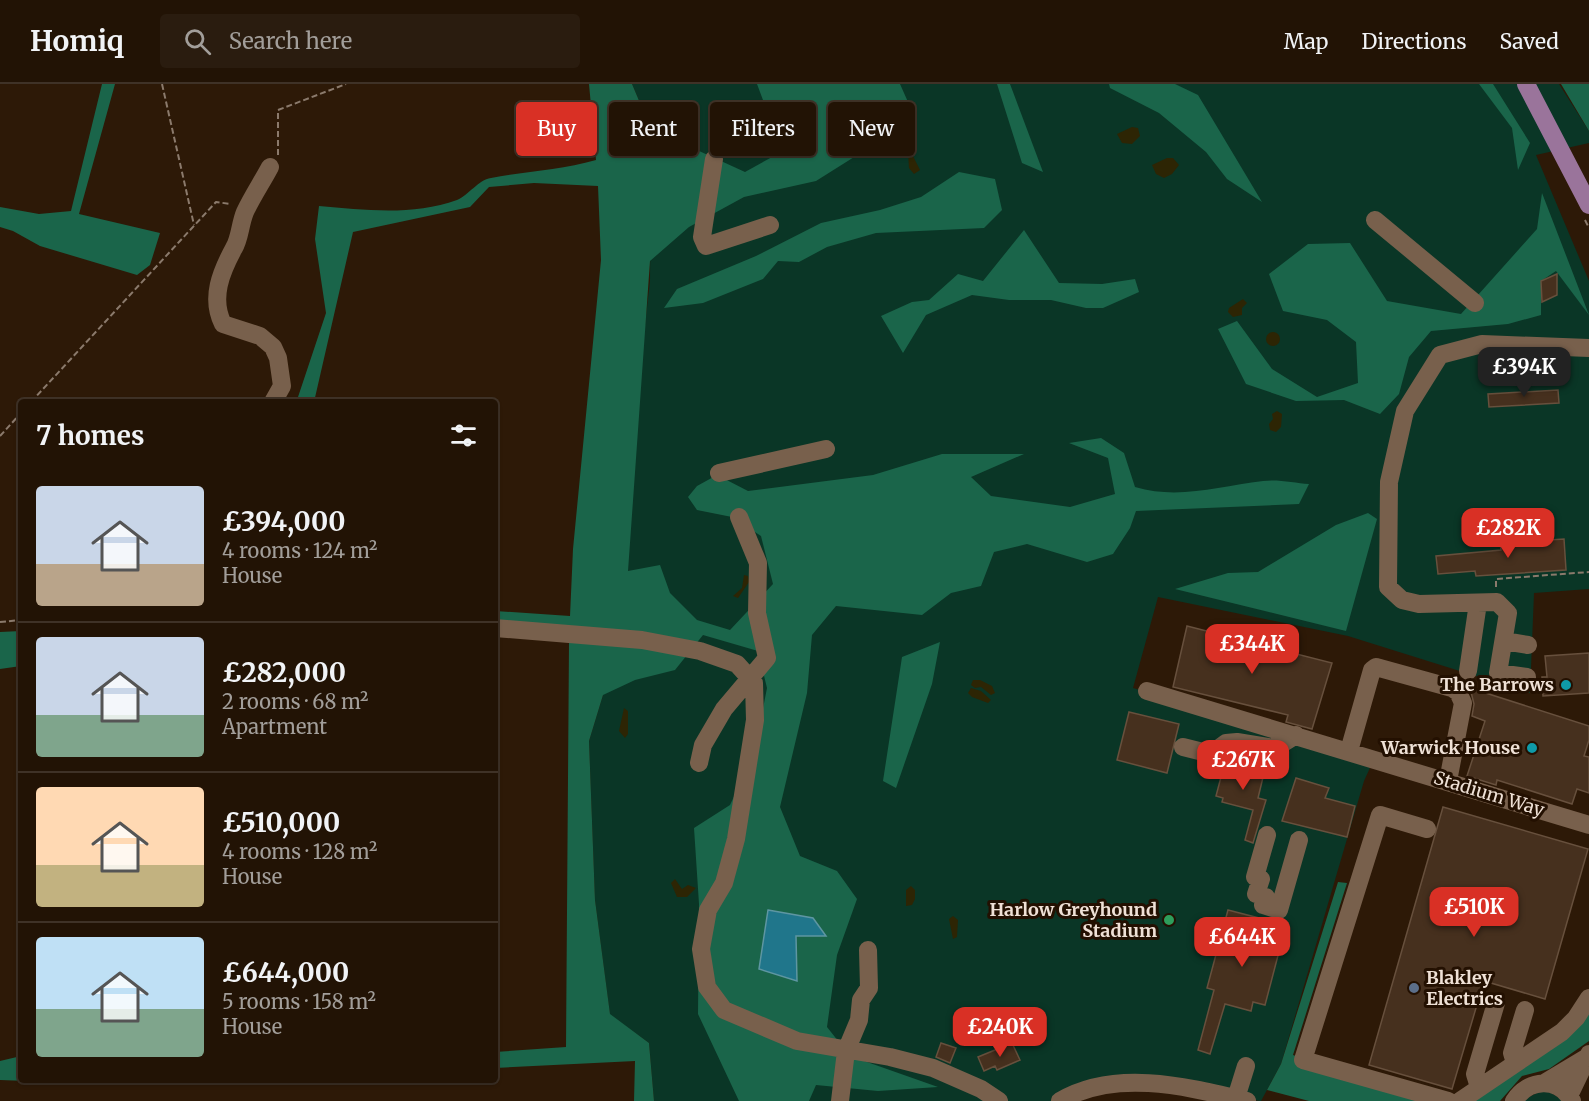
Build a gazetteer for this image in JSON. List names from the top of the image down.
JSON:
{
  "streets": {
    "street": ["Stadium Way"]
  },
  "places": [
    "The Barrows",
    "Warwick House",
    "Harlow Greyhound Stadium",
    "Blakley Electrics"
  ],
  "page": {
    "header": "Homiq",
    "search": "Search here",
    "nav": ["Map", "Directions", "Saved"],
    "chip": [
      "Buy",
      "Rent",
      "Filters",
      "New"
    ],
    "price": [
      "£394K",
      "£282K",
      "£344K",
      "£267K",
      "£510K",
      "£644K",
      "£240K"
    ],
    "heading": "7 homes",
    "list": [
      {
        "name": "£394,000",
        "note": "4 rooms · 124 m² · House"
      },
      {
        "name": "£282,000",
        "note": "2 rooms · 68 m² · Apartment"
      },
      {
        "name": "£510,000",
        "note": "4 rooms · 128 m² · House"
      },
      {
        "name": "£644,000",
        "note": "5 rooms · 158 m² · House"
      }
    ]
  }
}
